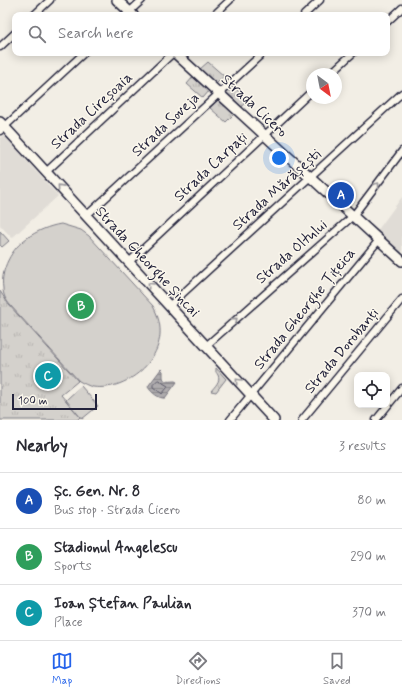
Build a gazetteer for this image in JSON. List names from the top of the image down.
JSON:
{
  "streets": {
    "street": [
      "Strada Cicero",
      "Strada Cireșoaia",
      "Strada Soveja",
      "Strada Carpați",
      "Strada Mărășești",
      "Strada Oltului",
      "Strada Gheorghe Șincai",
      "Strada Gheorghe Țițeica",
      "Strada Dorobanți"
    ]
  },
  "crossings": [
    ["Strada Cicero", "Strada Soveja"],
    ["Strada Cicero", "Strada Carpați"],
    ["Strada Cicero", "Strada Mărășești"],
    ["Strada Cicero", "Strada Oltului"],
    ["Strada Cicero", "Strada Gheorghe Țițeica"],
    ["Strada Cireșoaia", "Strada Gheorghe Șincai"],
    ["Strada Soveja", "Strada Gheorghe Șincai"],
    ["Strada Carpați", "Strada Gheorghe Șincai"],
    ["Strada Mărășești", "Strada Gheorghe Șincai"],
    ["Strada Oltului", "Strada Gheorghe Șincai"],
    ["Strada Gheorghe Șincai", "Strada Gheorghe Țițeica"]
  ],
  "one_way": ["Strada Oltului", "Strada Gheorghe Șincai"],
  "scale_bar": "100 m",
  "north": "bottom right",
  "page": {
    "search": "Search here",
    "pins": ["A", "B", "C"],
    "scale": "100 m",
    "heading": ["Nearby", "3 results"],
    "list": [
      {
        "mark": "A",
        "name": "Șc. Gen. Nr. 8",
        "note": "Bus stop · Strada Cicero",
        "value": "80 m"
      },
      {
        "mark": "B",
        "name": "Stadionul Angelescu",
        "note": "Sports",
        "value": "290 m"
      },
      {
        "mark": "C",
        "name": "Ioan Ștefan Paulian",
        "note": "Place",
        "value": "370 m"
      }
    ],
    "nav": ["Map", "Directions", "Saved"]
  }
}
